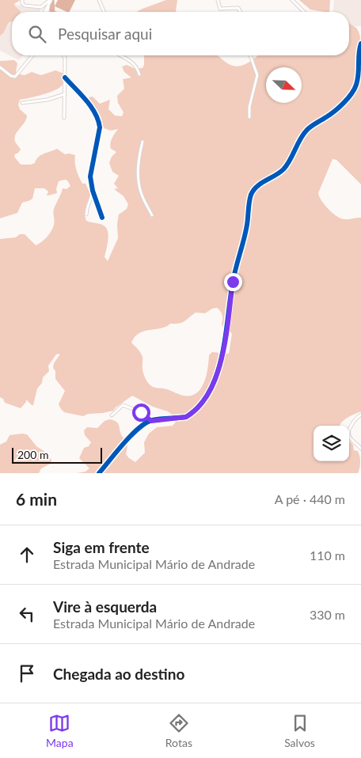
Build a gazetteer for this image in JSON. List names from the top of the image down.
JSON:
{
  "scale_bar": "200 m",
  "north": "bottom right",
  "page": {
    "search": "Pesquisar aqui",
    "scale": "200 m",
    "heading": ["6 min", "A pé · 440 m"],
    "list": [
      ["Siga em frente", "Estrada Municipal Mário de Andrade", "110 m"],
      ["Vire à esquerda", "Estrada Municipal Mário de Andrade", "330 m"],
      "Chegada ao destino"
    ],
    "nav": ["Mapa", "Rotas", "Salvos"]
  }
}
